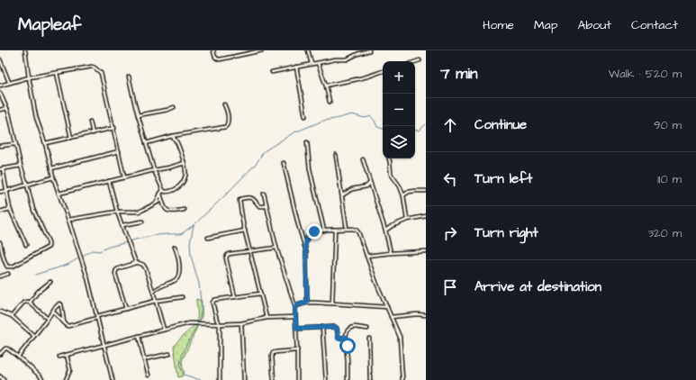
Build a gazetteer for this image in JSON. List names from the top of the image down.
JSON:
{
  "page": {
    "header": "Mapleaf",
    "nav": [
      "Home",
      "Map",
      "About",
      "Contact"
    ],
    "heading": ["7 min", "Walk · 520 m"],
    "map_buttons": ["+", "−"],
    "list": [
      ["Continue", "90 m"],
      ["Turn left", "110 m"],
      ["Turn right", "320 m"],
      "Arrive at destination"
    ]
  }
}
